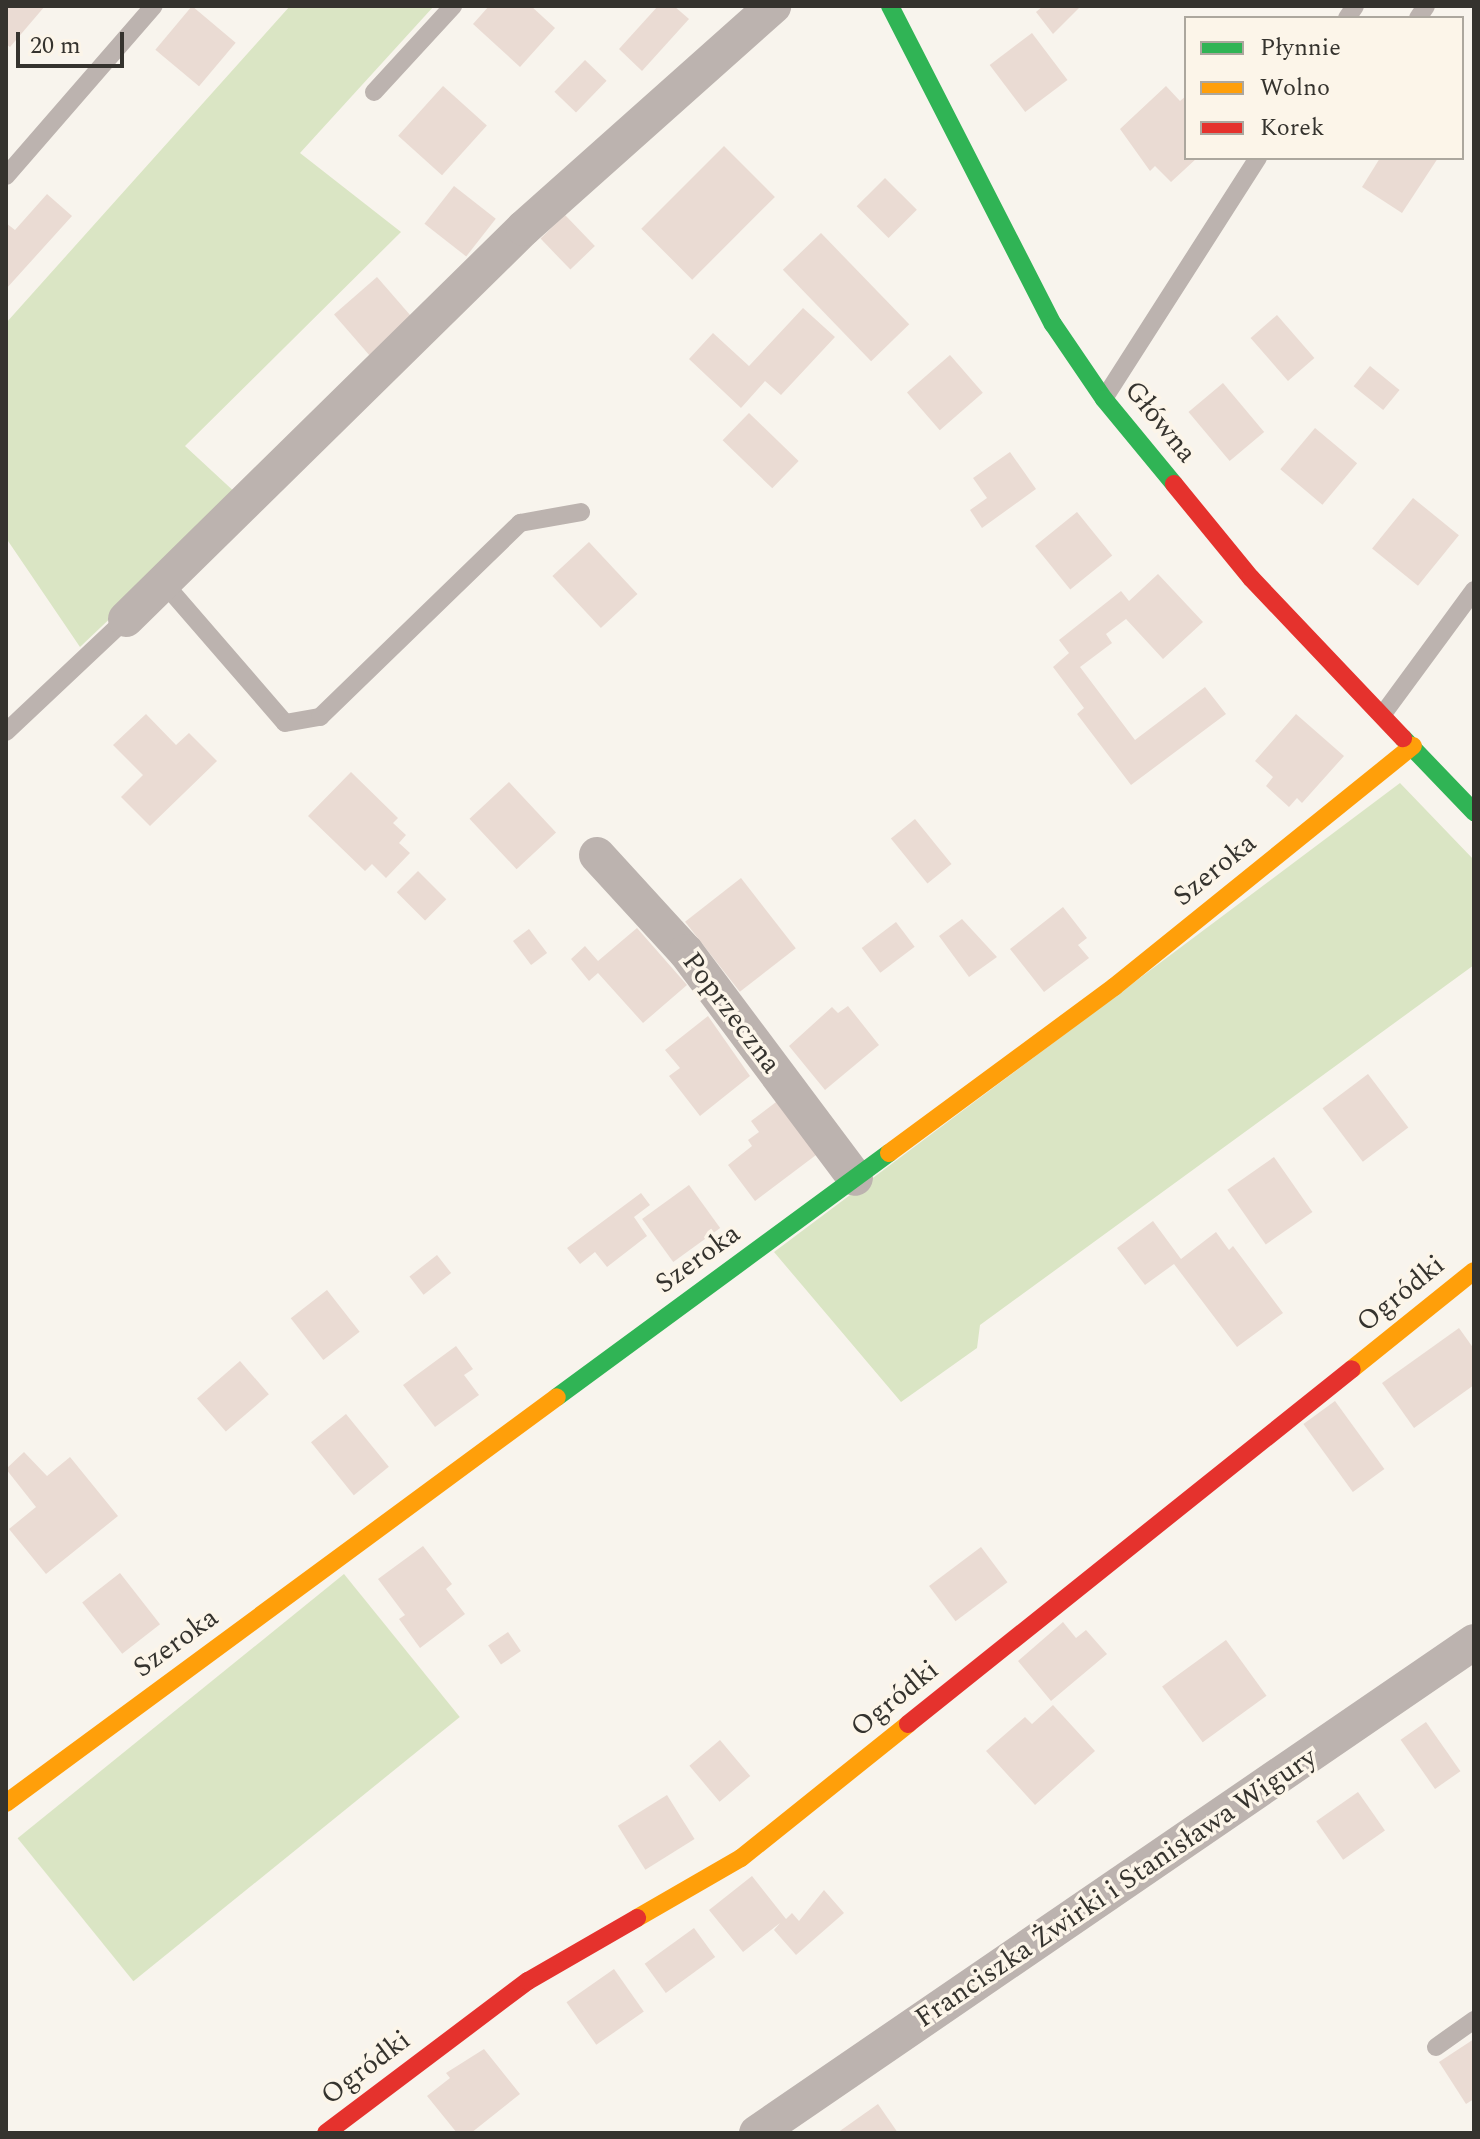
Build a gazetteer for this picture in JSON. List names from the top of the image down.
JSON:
{
  "streets": {
    "street": [
      "Główna",
      "Szeroka",
      "Poprzeczna",
      "Ogródki",
      "Franciszka Żwirki i Stanisława Wigury"
    ]
  },
  "crossings": [
    ["Główna", "Szeroka"],
    ["Szeroka", "Poprzeczna"]
  ],
  "legend": ["Płynnie", "Wolno", "Korek"],
  "scale_bar": "20 m"
}
